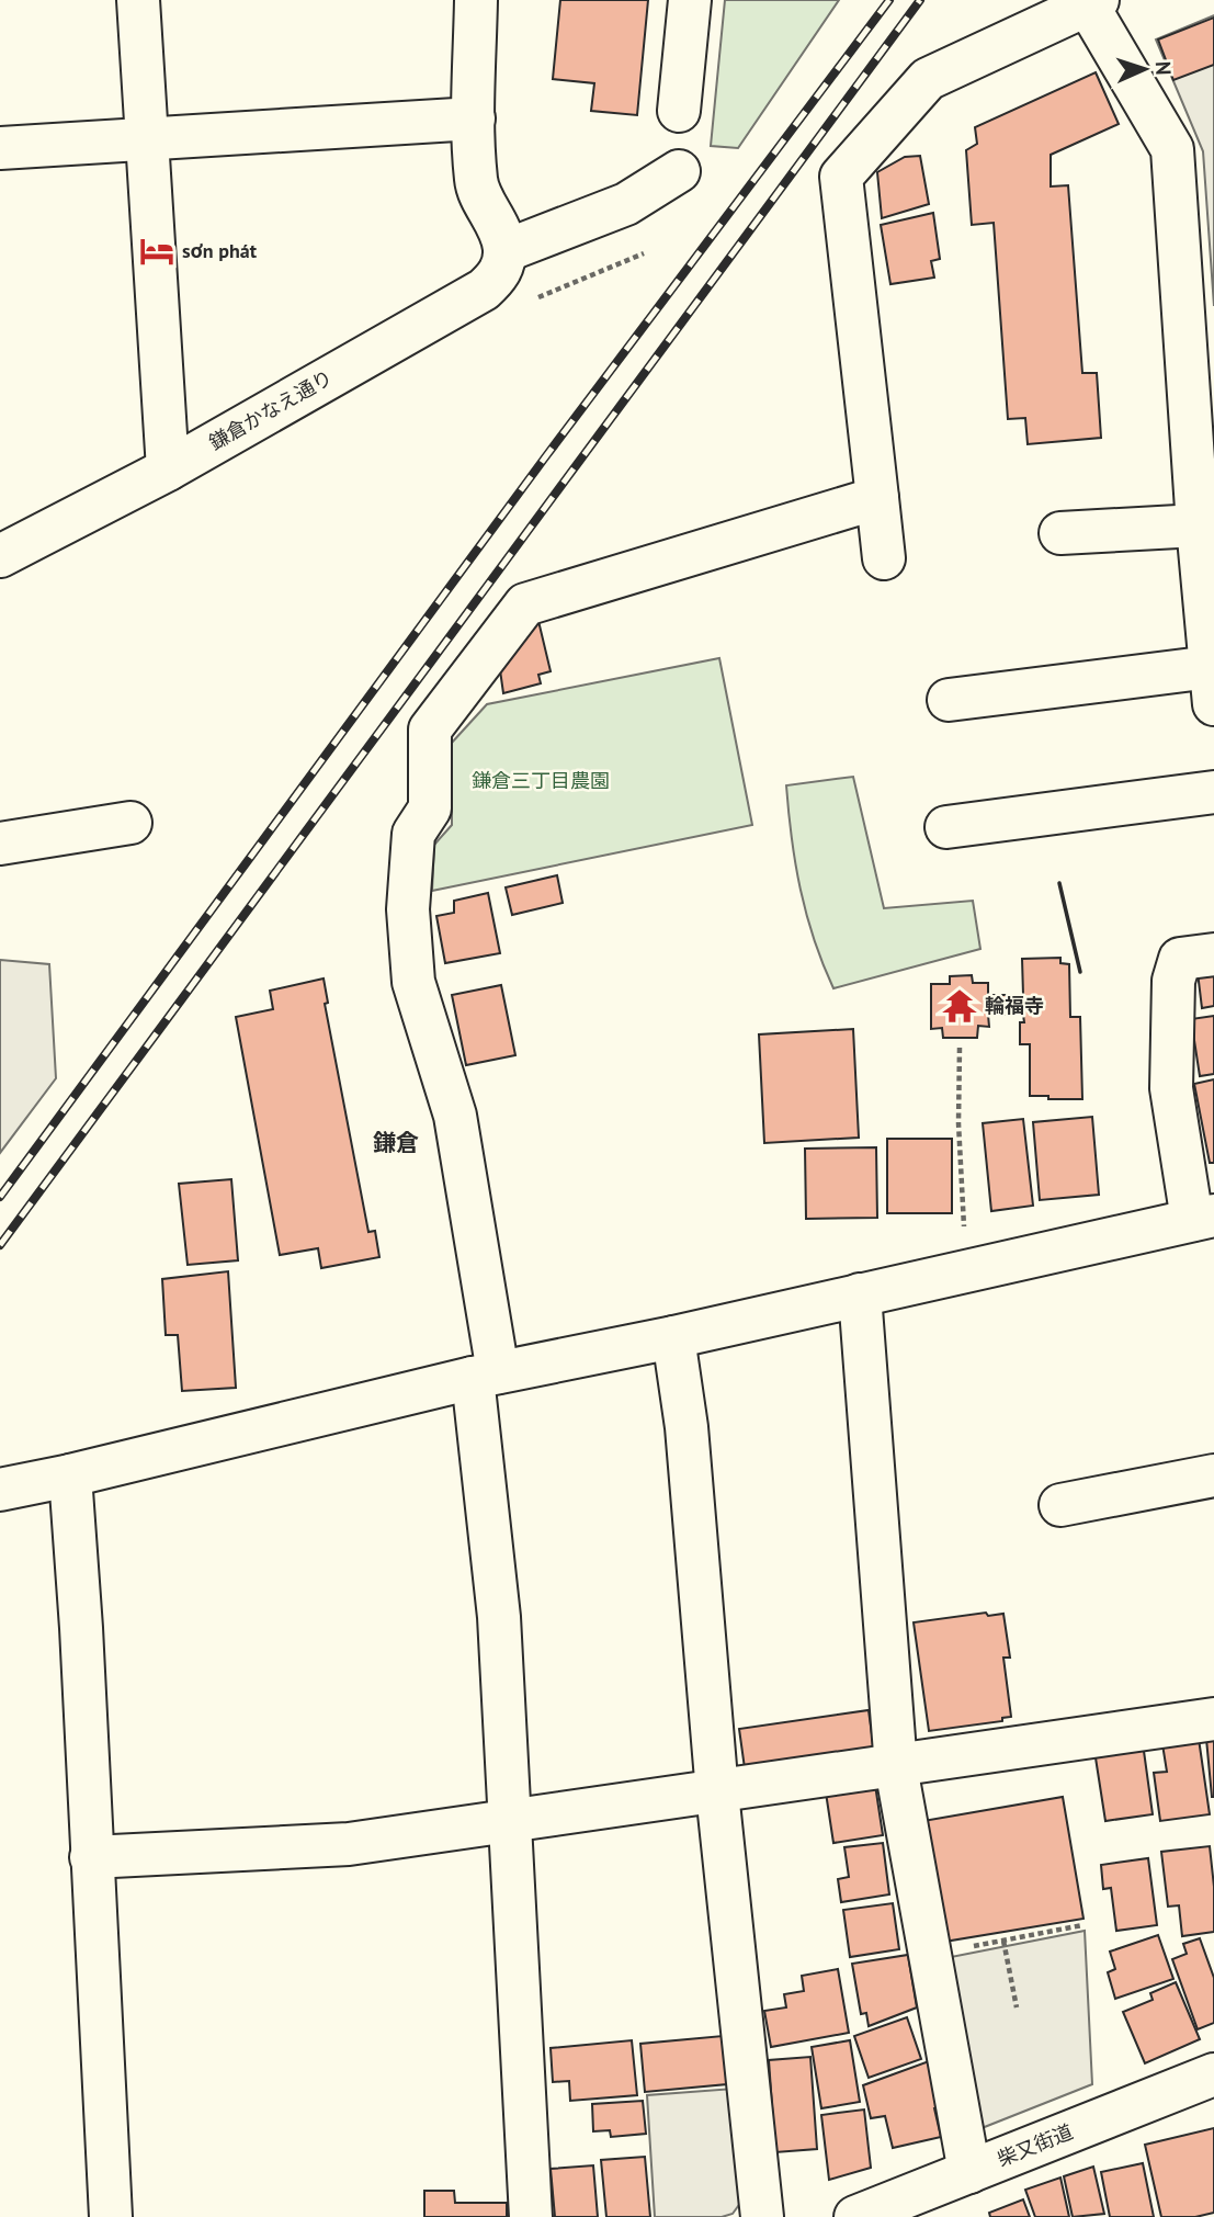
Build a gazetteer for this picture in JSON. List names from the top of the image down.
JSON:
{
  "streets": {
    "street": ["鎌倉かなえ通り", "柴又街道"]
  },
  "districts": ["鎌倉"],
  "parks": ["鎌倉三丁目農園"],
  "places": {
    "hotel": ["sơn phát"],
    "temple": ["輪福寺"]
  },
  "north": "right"
}
